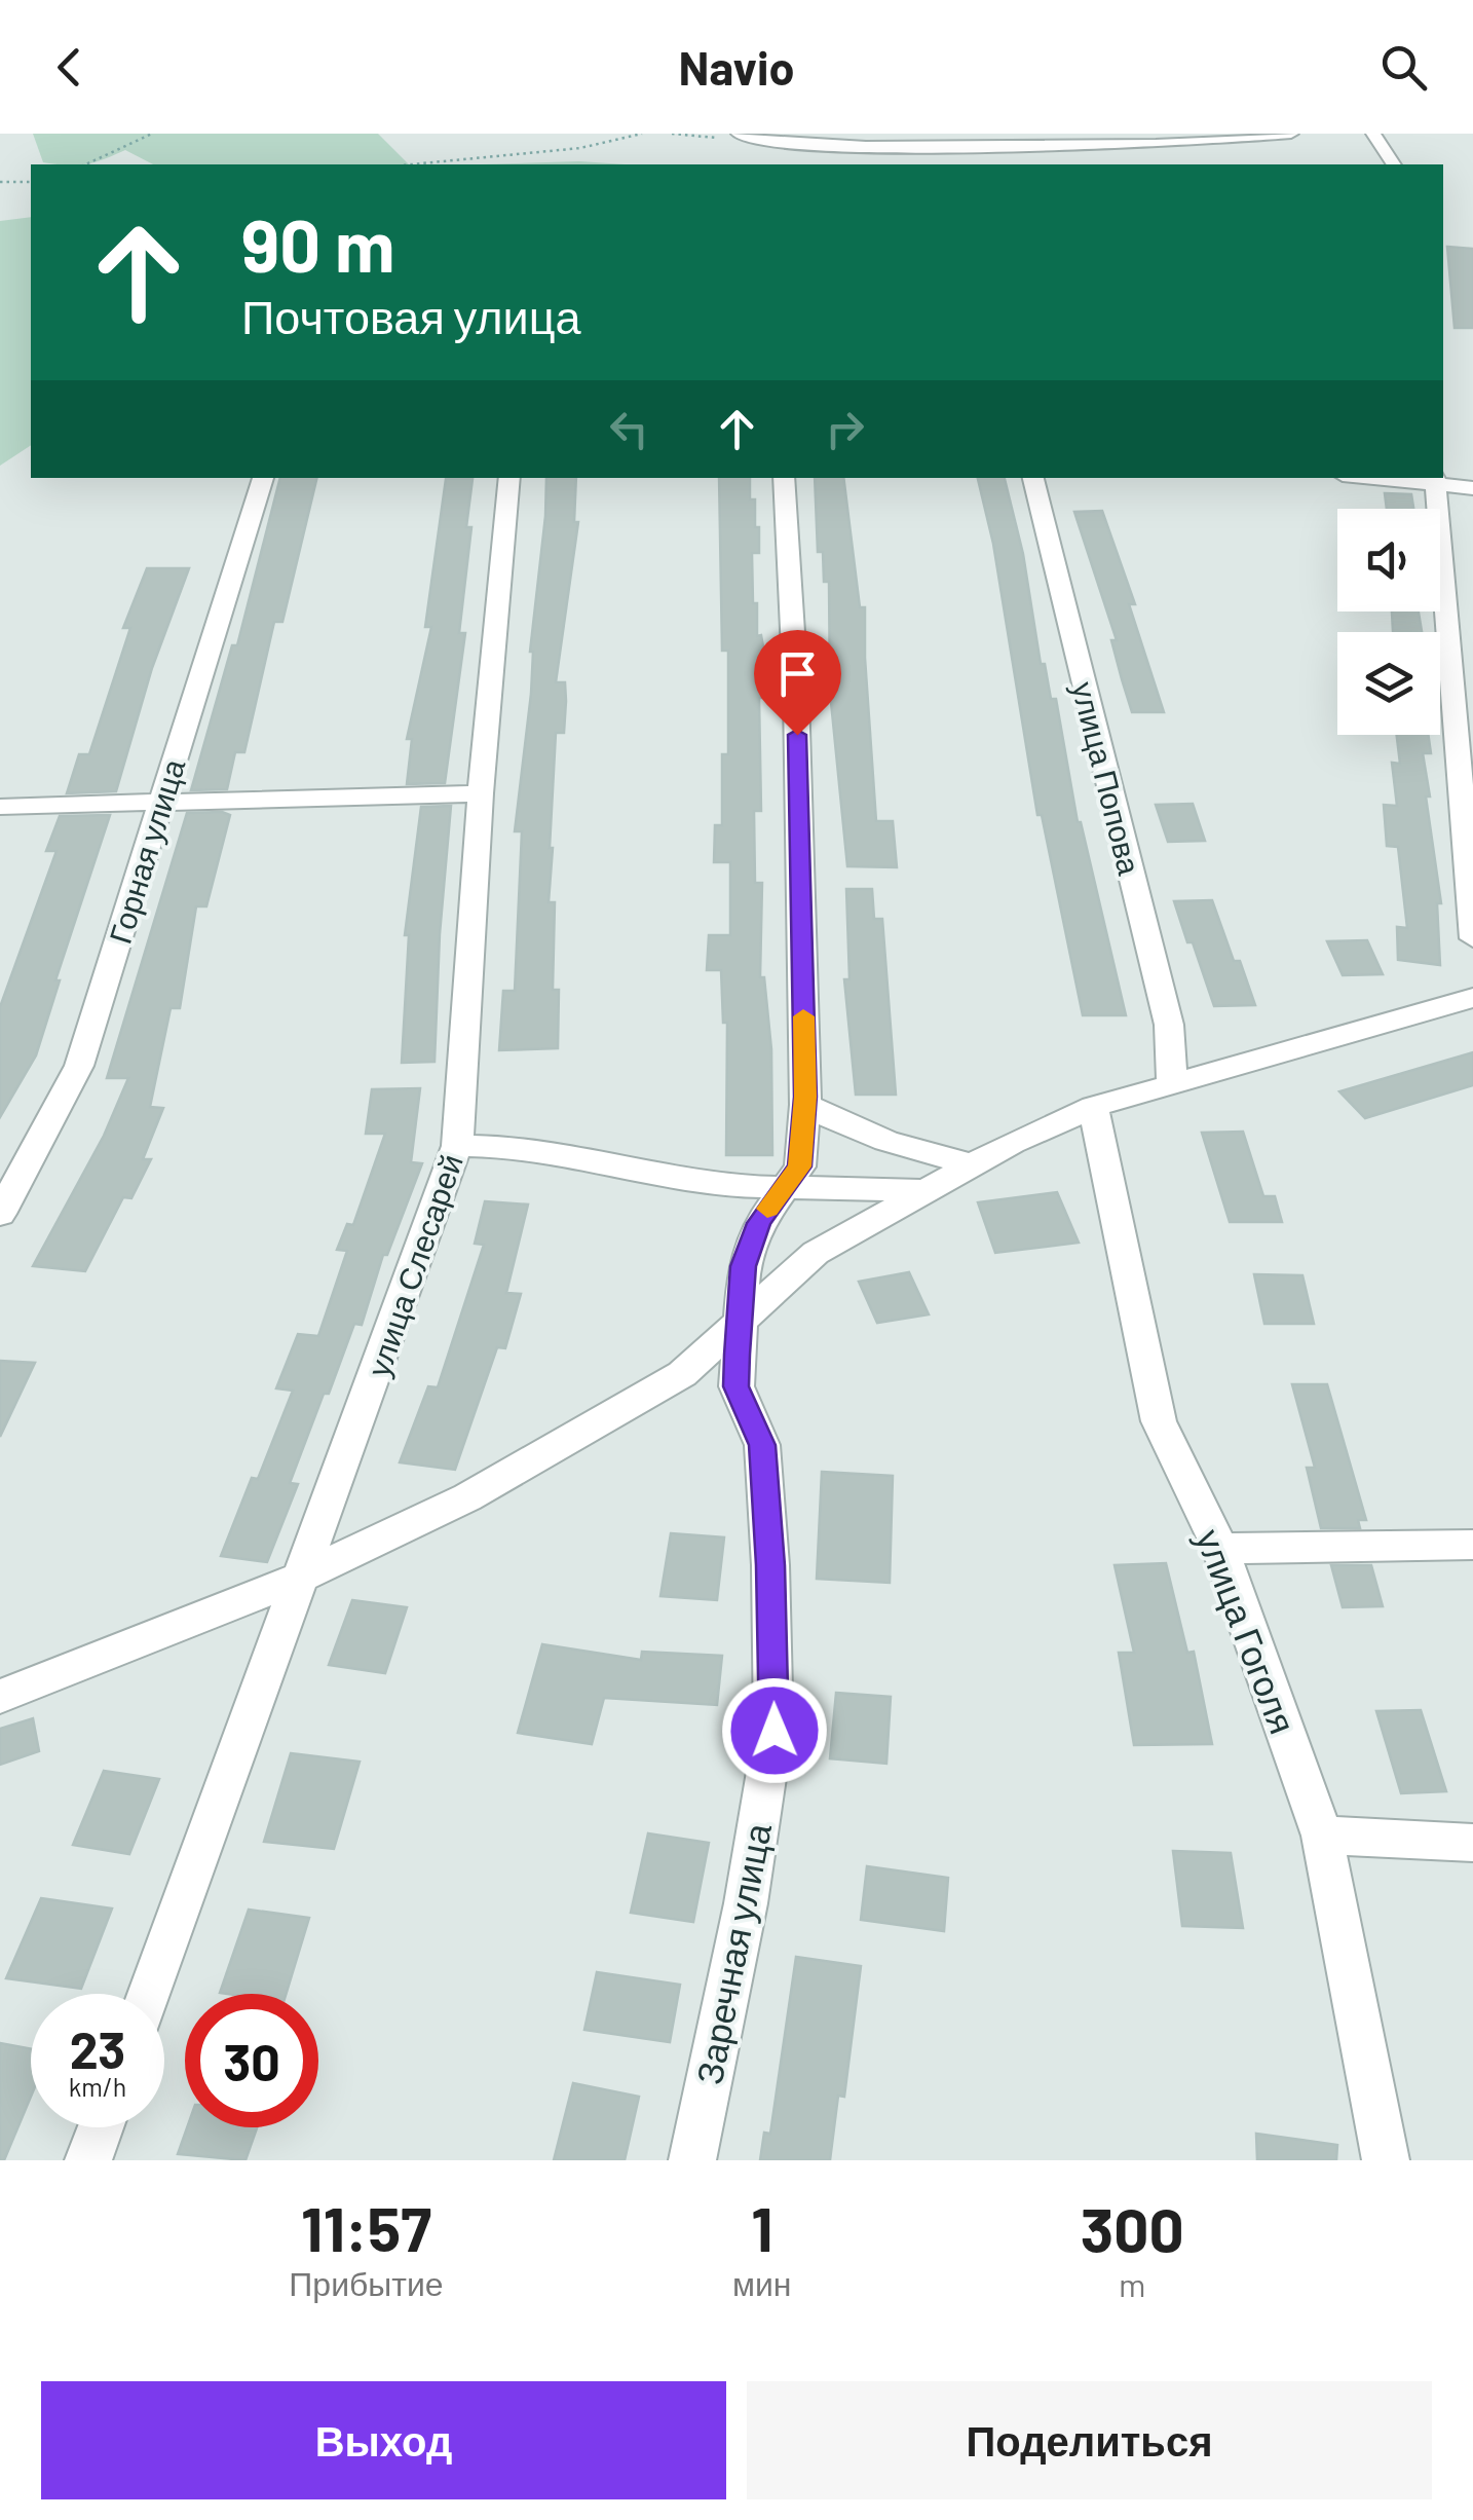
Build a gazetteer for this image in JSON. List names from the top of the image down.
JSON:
{
  "streets": {
    "street": [
      "улица Попова",
      "Горная улица",
      "улица Слесарей",
      "улица Гоголя",
      "Заречная улица"
    ]
  },
  "page": {
    "header": "Navio",
    "turn": ["90 m", "Почтовая улица"],
    "speed": "23 km/h",
    "limit": "30",
    "eta": [
      "11:57",
      "Прибытие",
      "1",
      "мин",
      "300",
      "m"
    ],
    "buttons": ["Выход", "Поделиться"]
  }
}
